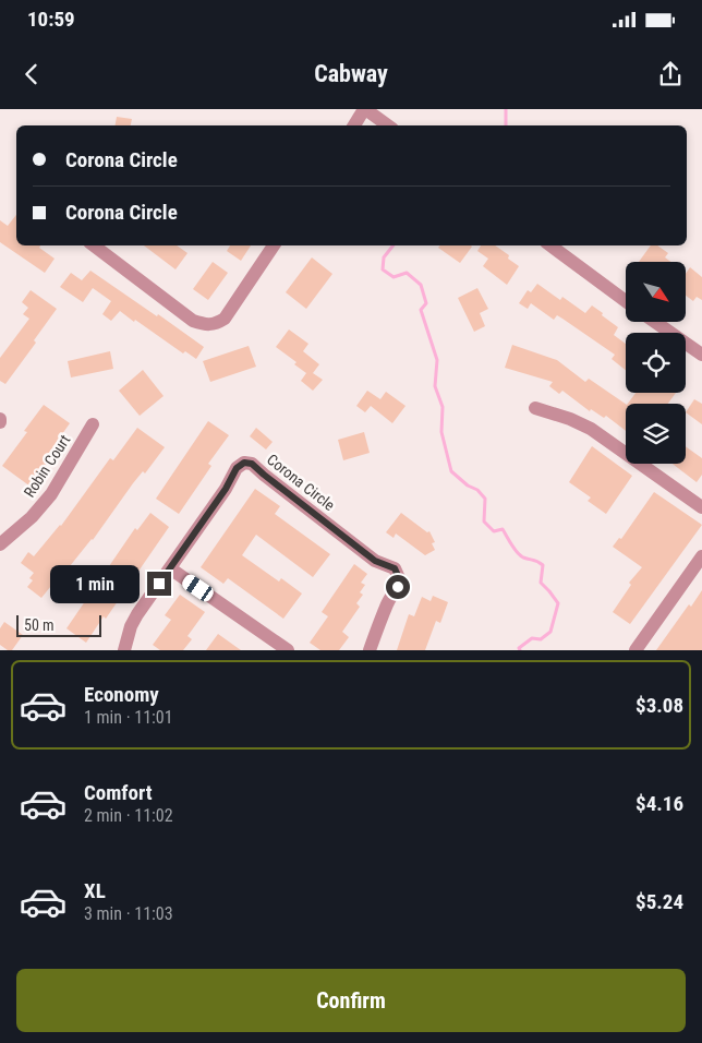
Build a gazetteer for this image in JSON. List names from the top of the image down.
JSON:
{
  "streets": {
    "street": ["Robin Court", "Corona Circle"]
  },
  "scale_bar": "50 m",
  "north": "bottom right",
  "page": {
    "status": "10:59",
    "header": "Cabway",
    "banner": ["Corona Circle", "Corona Circle"],
    "bubble": "1 min",
    "scale": "50 m",
    "list": [
      {
        "name": "Economy",
        "note": "1 min · 11:01",
        "value": "$3.08"
      },
      {
        "name": "Comfort",
        "note": "2 min · 11:02",
        "value": "$4.16"
      },
      {
        "name": "XL",
        "note": "3 min · 11:03",
        "value": "$5.24"
      }
    ],
    "buttons": "Confirm"
  }
}
